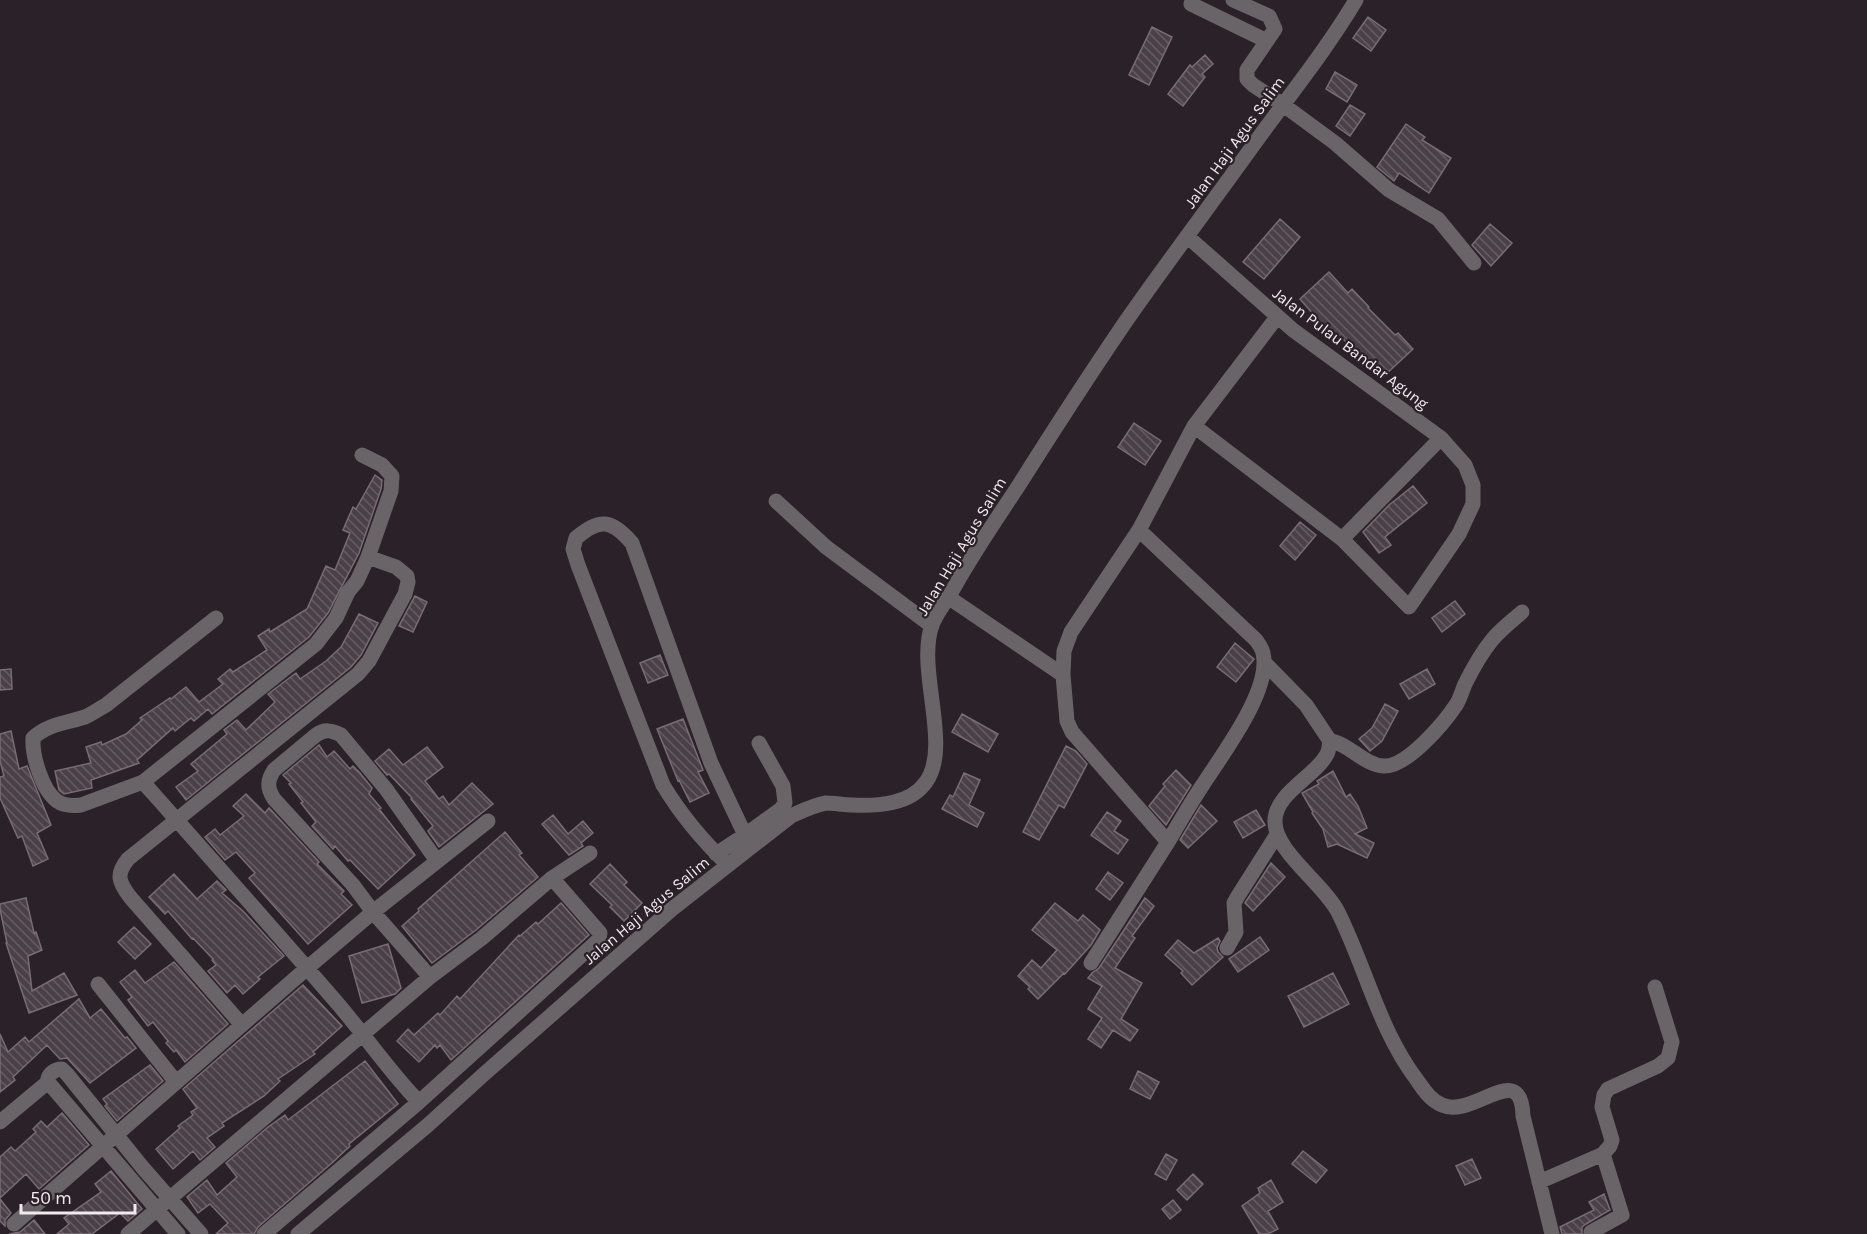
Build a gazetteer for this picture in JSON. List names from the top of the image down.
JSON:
{
  "streets": {
    "street": ["Jalan Haji Agus Salim", "Jalan Pulau Bandar Agung"]
  },
  "crossings": [
    ["Jalan Haji Agus Salim", "Jalan Pulau Bandar Agung"]
  ],
  "scale_bar": "50 m"
}
